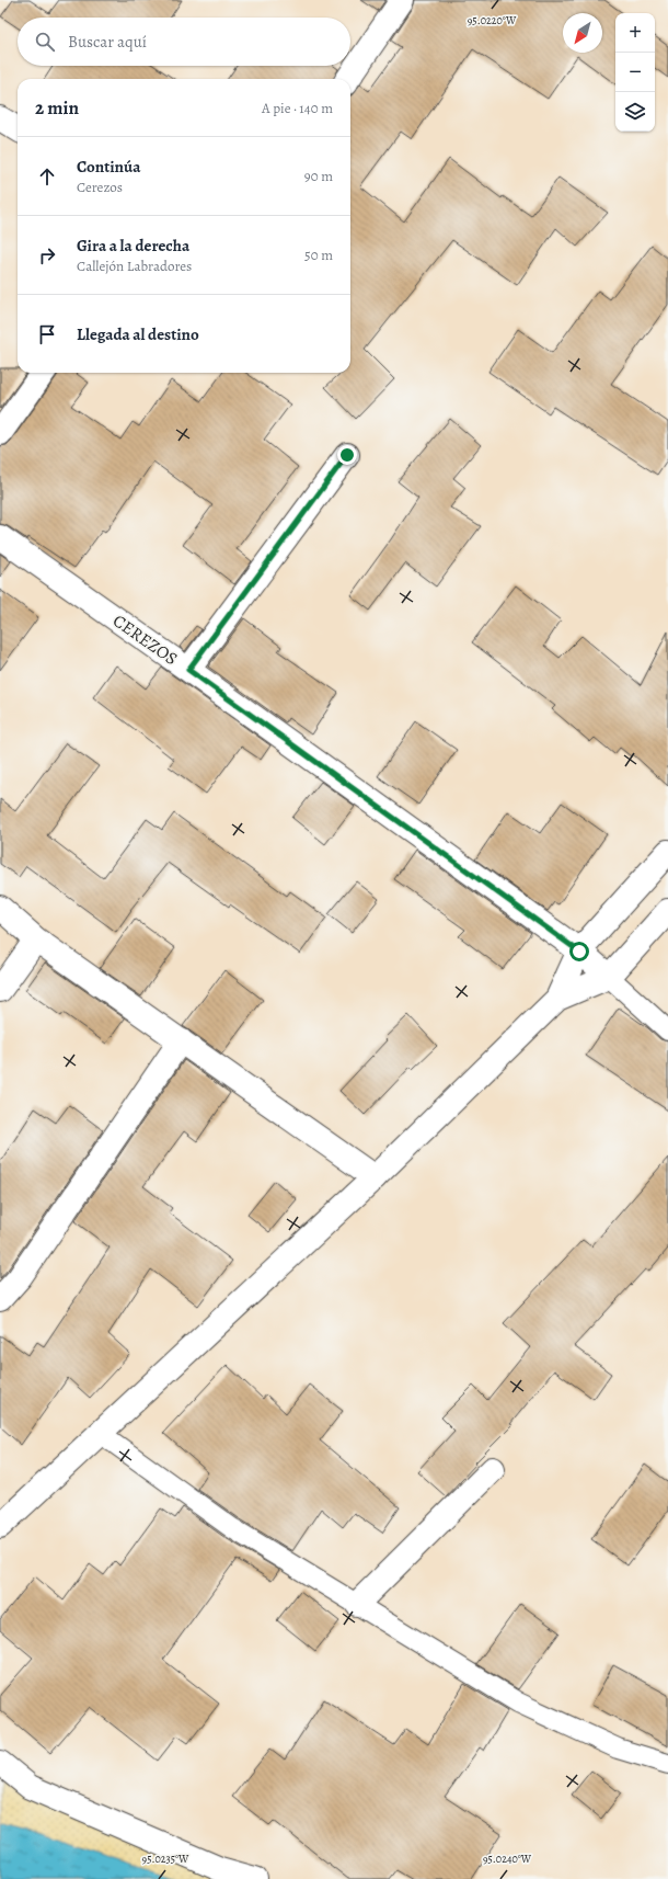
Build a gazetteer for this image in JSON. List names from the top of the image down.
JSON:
{
  "streets": {
    "street": ["CEREZOS"]
  },
  "north": "bottom left",
  "page": {
    "map_buttons": ["+", "−"],
    "search": "Buscar aquí",
    "heading": ["2 min", "A pie · 140 m"],
    "list": [
      ["Continúa", "Cerezos", "90 m"],
      ["Gira a la derecha", "Callejón Labradores", "50 m"],
      "Llegada al destino"
    ]
  },
  "coordinates": ["95.0220°W", "95.0235°W", "95.0240°W"]
}
